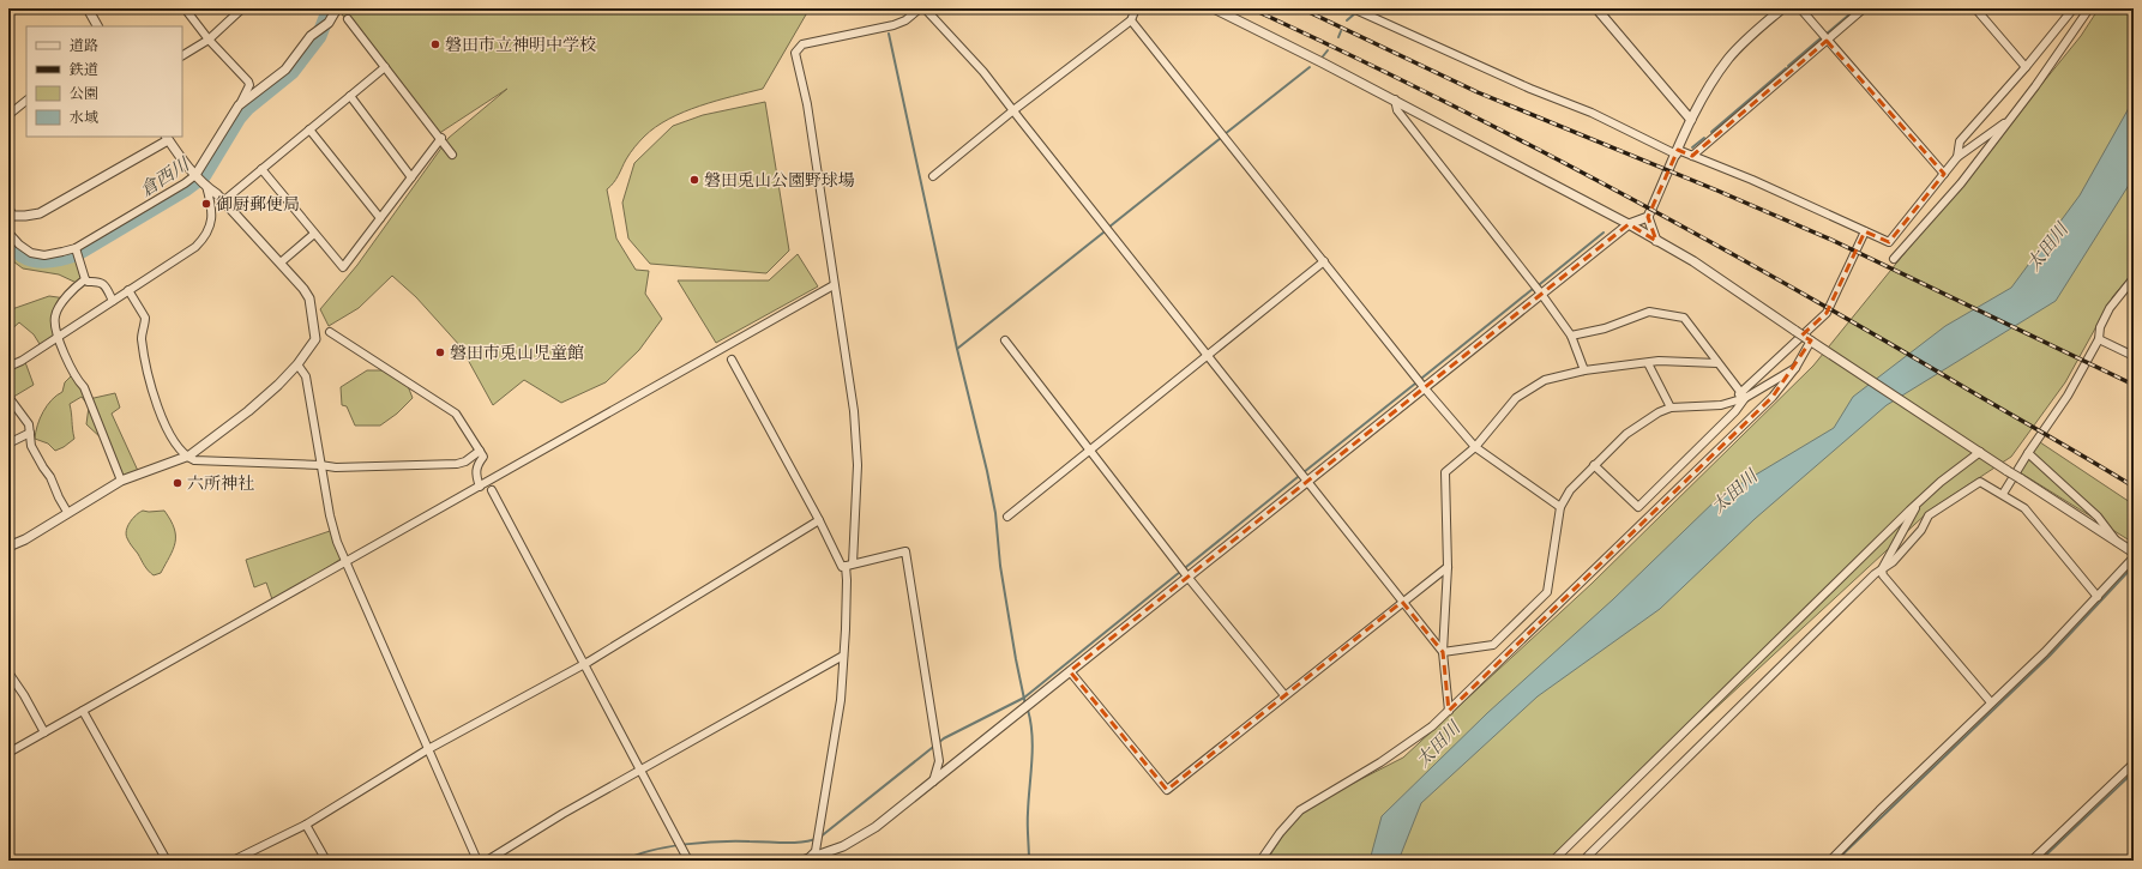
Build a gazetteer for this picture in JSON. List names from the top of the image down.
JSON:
{
  "water": ["倉西川", "太田川"],
  "places": [
    "磐田市立神明中学校",
    "磐田兎山公園野球場",
    "御厨郵便局",
    "磐田市兎山児童館",
    "六所神社"
  ],
  "legend": [
    "道路",
    "鉄道",
    "公園",
    "水域"
  ]
}
